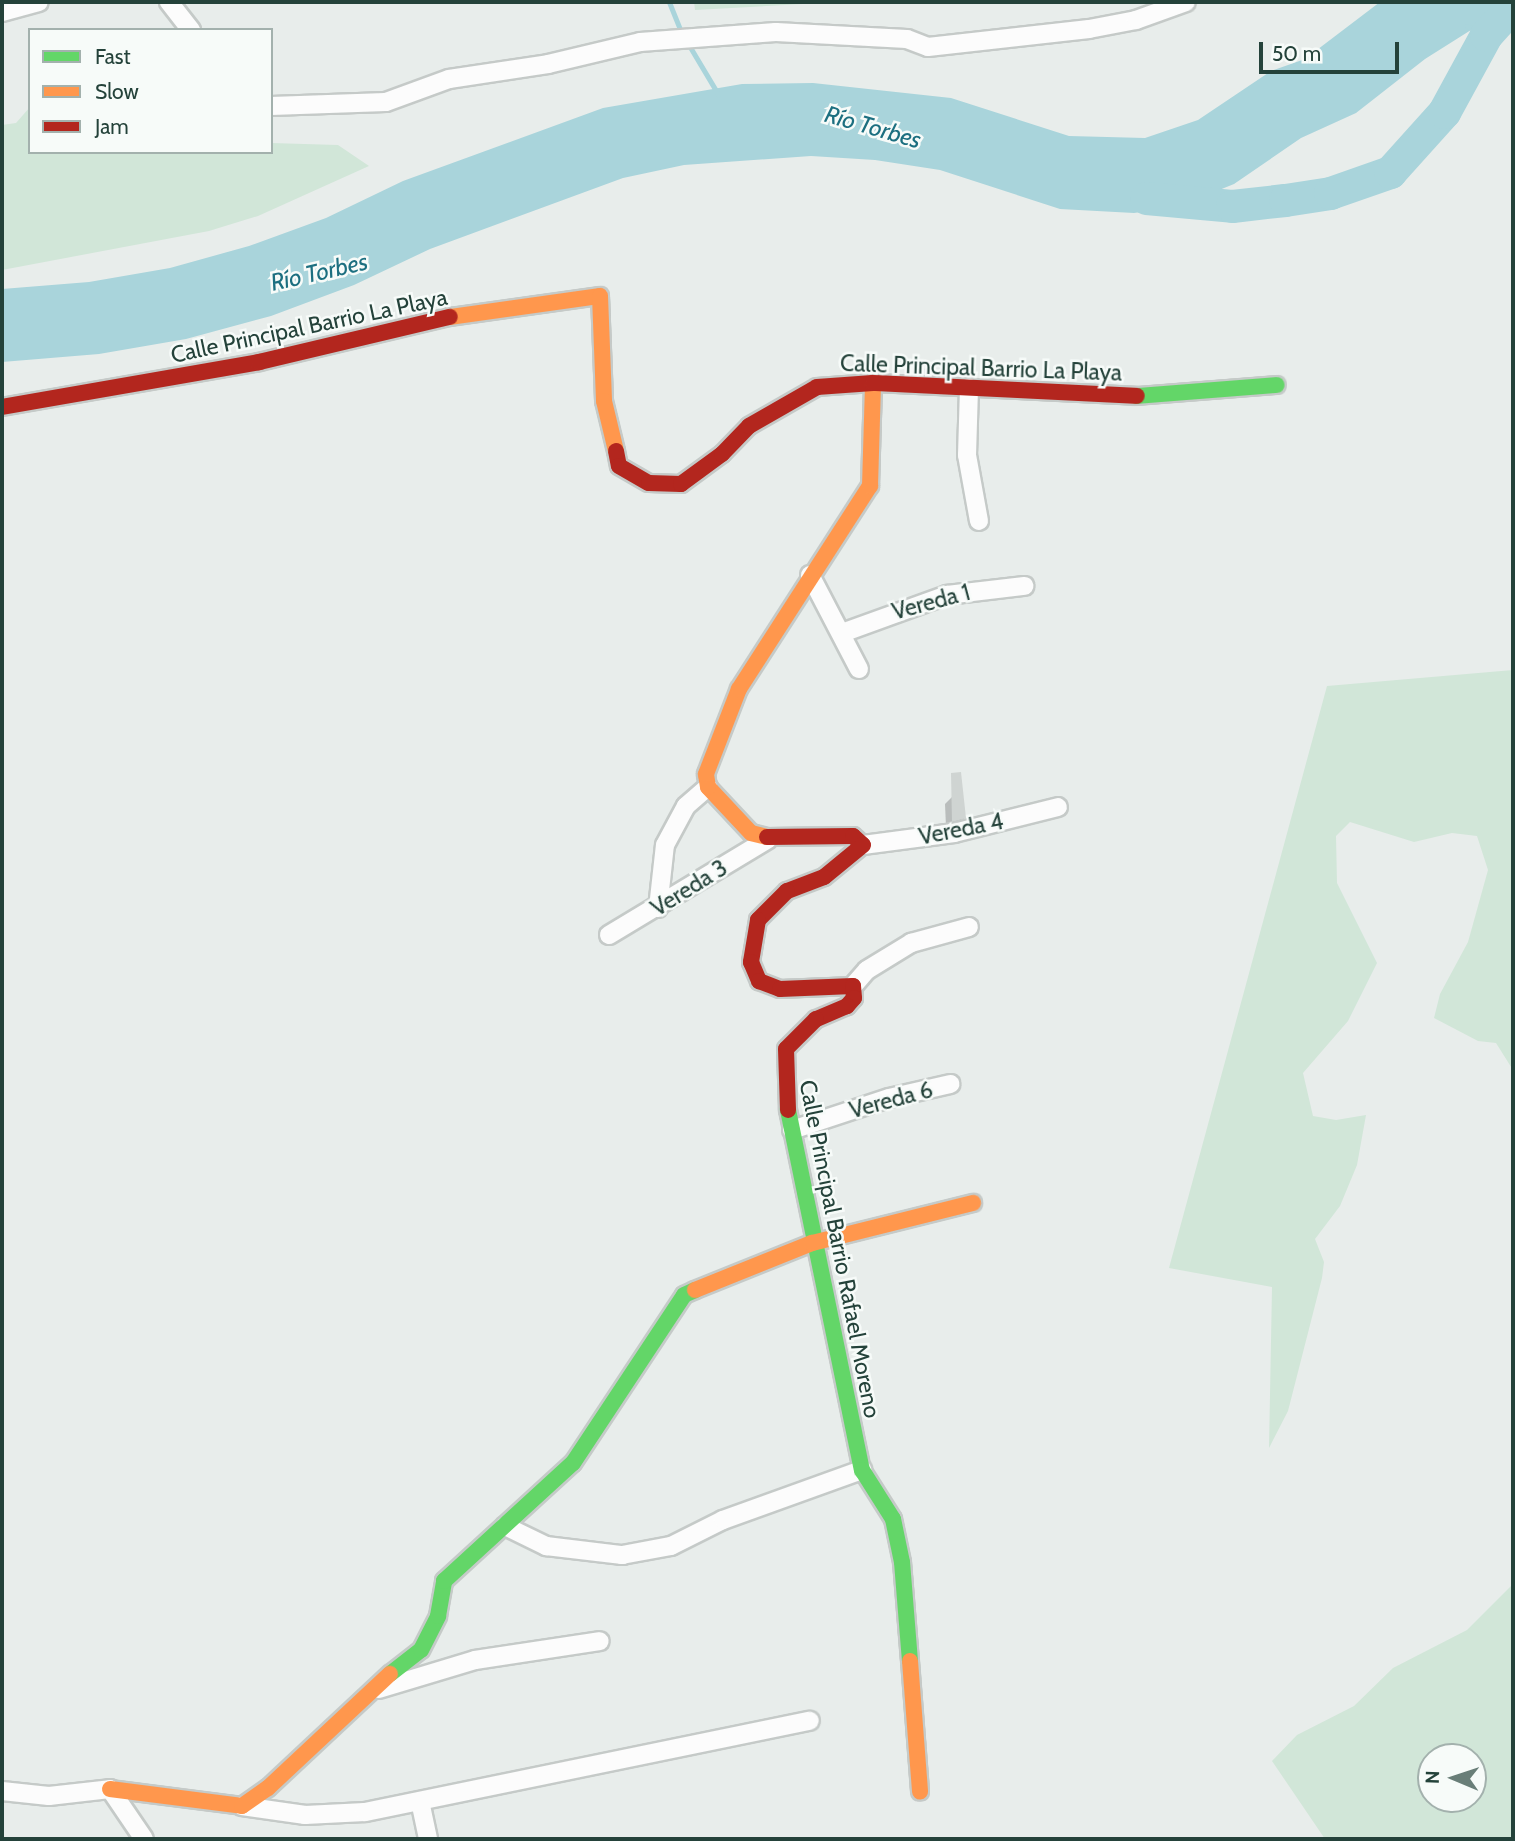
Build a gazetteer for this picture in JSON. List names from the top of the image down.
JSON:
{
  "streets": {
    "street": [
      "Calle Principal Barrio La Playa",
      "Vereda 1",
      "Vereda 4",
      "Vereda 3",
      "Vereda 6",
      "Calle Principal Barrio Rafael Moreno"
    ]
  },
  "crossings": [
    ["Vereda 6", "Calle Principal Barrio Rafael Moreno"]
  ],
  "water": ["Río Torbes"],
  "legend": ["Fast", "Slow", "Jam"],
  "scale_bar": "50 m",
  "north": "left"
}
